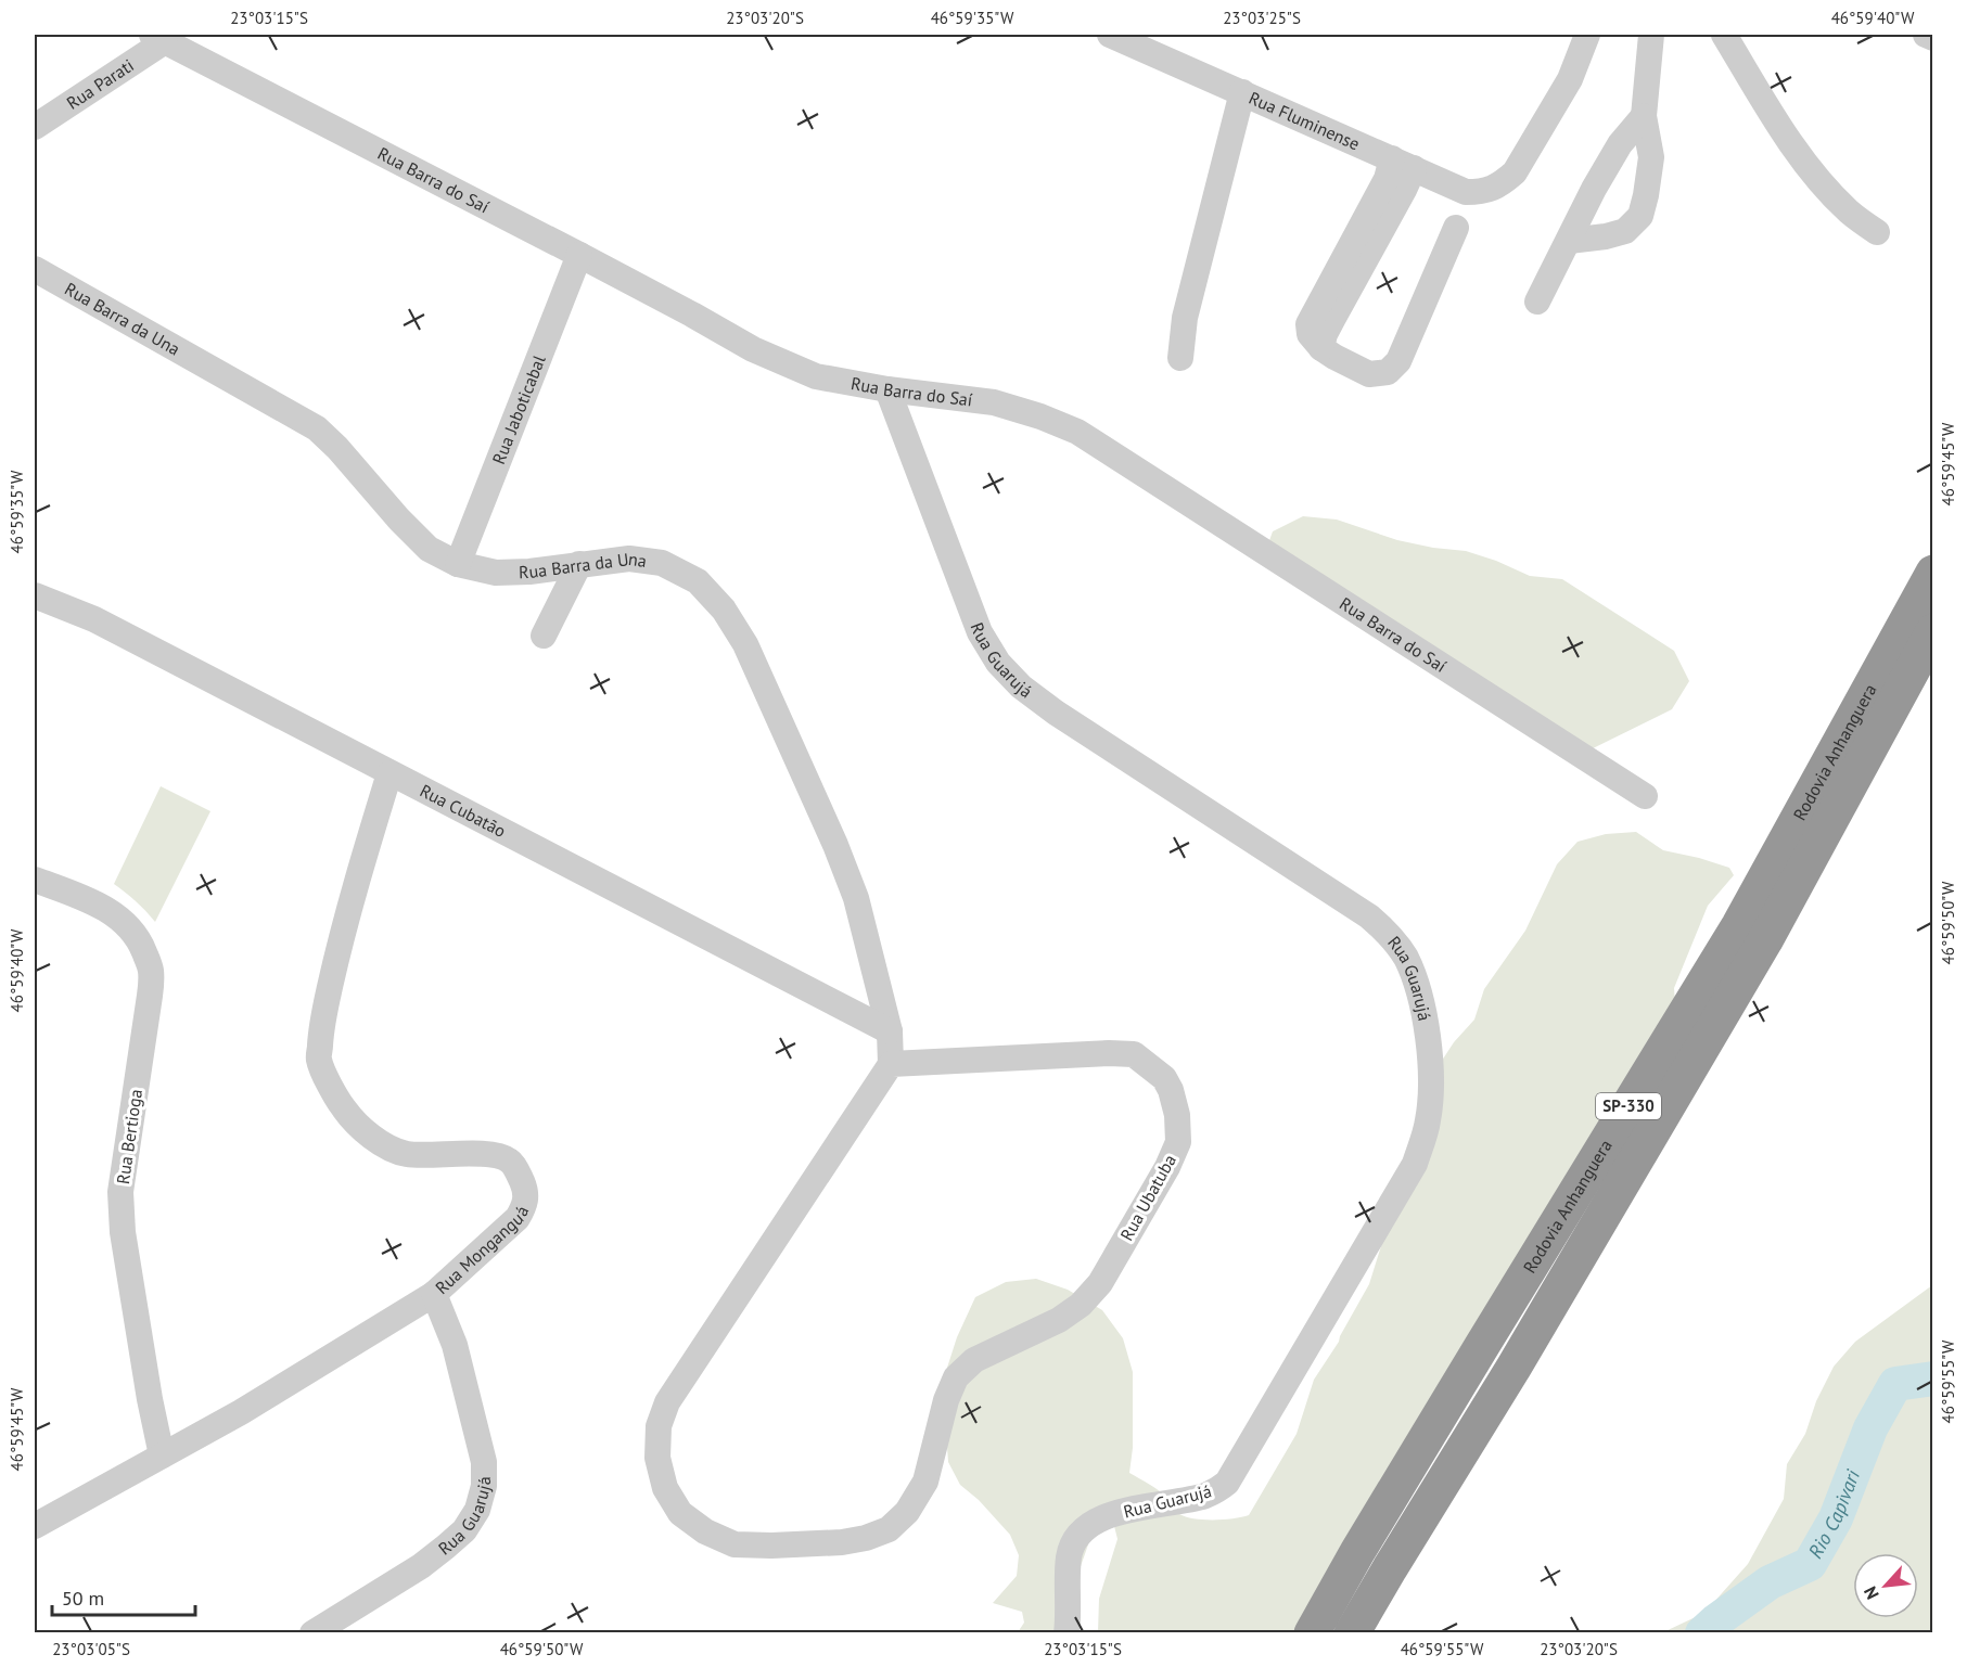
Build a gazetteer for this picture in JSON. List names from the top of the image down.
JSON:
{
  "streets": {
    "highway": ["Rodovia Anhanguera", "SP-330"],
    "street": [
      "Rua Parati",
      "Rua Fluminense",
      "Rua Barra do Saí",
      "Rua Barra da Una",
      "Rua Jaboticabal",
      "Rua Guarujá",
      "Rua Cubatão",
      "Rua Bertioga",
      "Rua Ubatuba",
      "Rua Monganguá"
    ]
  },
  "crossings": [
    ["Rua Parati", "Rua Barra do Saí"],
    ["Rua Barra do Saí", "Rua Jaboticabal"],
    ["Rua Barra do Saí", "Rua Guarujá"],
    ["Rua Barra da Una", "Rua Jaboticabal"],
    ["Rua Barra da Una", "Rua Cubatão"],
    ["Rua Barra da Una", "Rua Ubatuba"],
    ["Rua Guarujá", "Rua Monganguá"],
    ["Rua Cubatão", "Rua Monganguá"],
    ["Rua Bertioga", "Rua Monganguá"]
  ],
  "water": ["Rio Capivari"],
  "scale_bar": "50 m",
  "north": "bottom left",
  "coordinates": [
    "23°03'15\"S",
    "23°03'20\"S",
    "46°59'35\"W",
    "23°03'25\"S",
    "46°59'40\"W",
    "46°59'45\"W",
    "46°59'50\"W",
    "46°59'55\"W",
    "23°03'05\"S"
  ]
}
